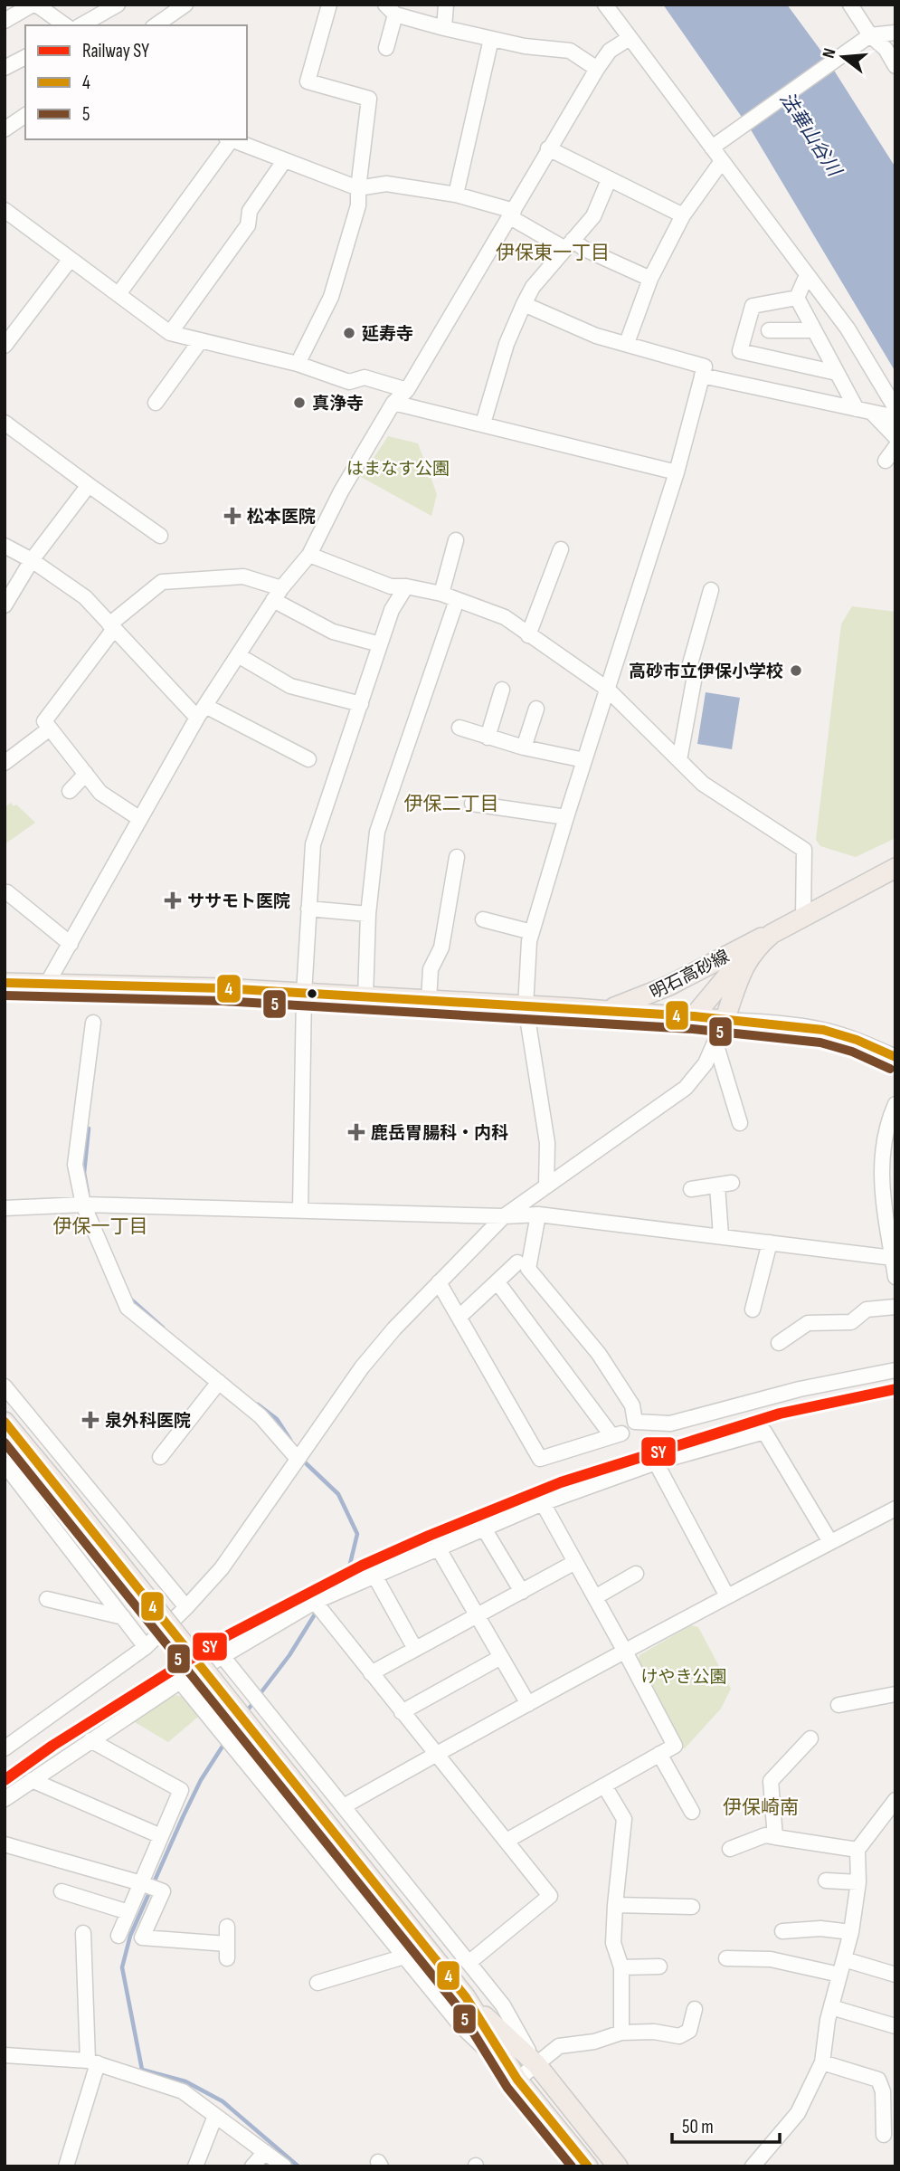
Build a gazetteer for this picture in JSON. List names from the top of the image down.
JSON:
{
  "streets": {
    "main road": ["明石高砂線"]
  },
  "districts": [
    "伊保東一丁目",
    "伊保二丁目",
    "伊保一丁目",
    "伊保崎南"
  ],
  "water": ["法華山谷川"],
  "parks": ["はまなす公園", "けやき公園"],
  "places": {
    "other": ["延寿寺", "真浄寺", "高砂市立伊保小学校"],
    "health": [
      "松本医院",
      "ササモト医院",
      "鹿岳胃腸科・内科",
      "泉外科医院"
    ]
  },
  "lines": ["transit line 4", "transit line 5", "rail line SY"],
  "legend": ["Railway SY", "4", "5"],
  "scale_bar": "50 m",
  "north": "left"
}
